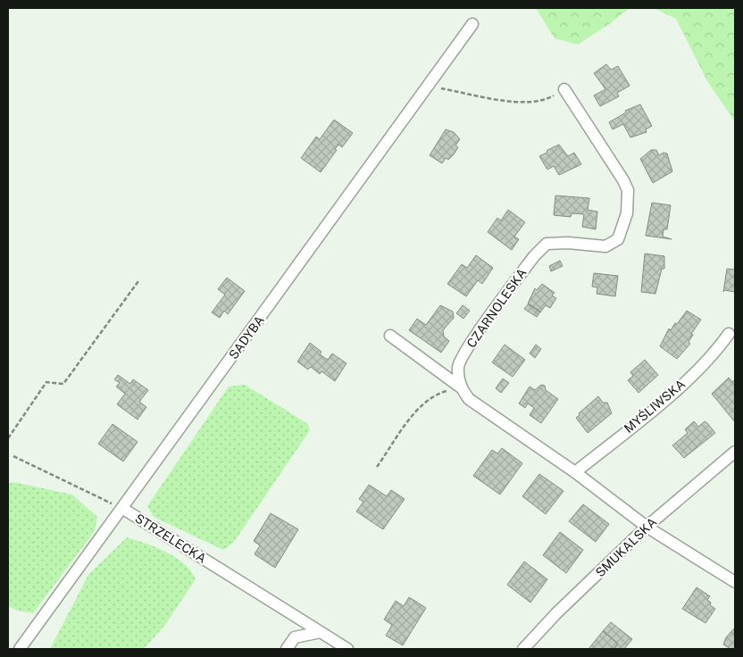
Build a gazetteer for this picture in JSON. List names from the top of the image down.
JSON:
{
  "streets": {
    "street": [
      "CZARNOLESKA",
      "SADYBA",
      "MYŚLIWSKA",
      "STRZELECKA",
      "SMUKALSKA"
    ]
  },
  "crossings": [
    ["SADYBA", "STRZELECKA"]
  ]
}
